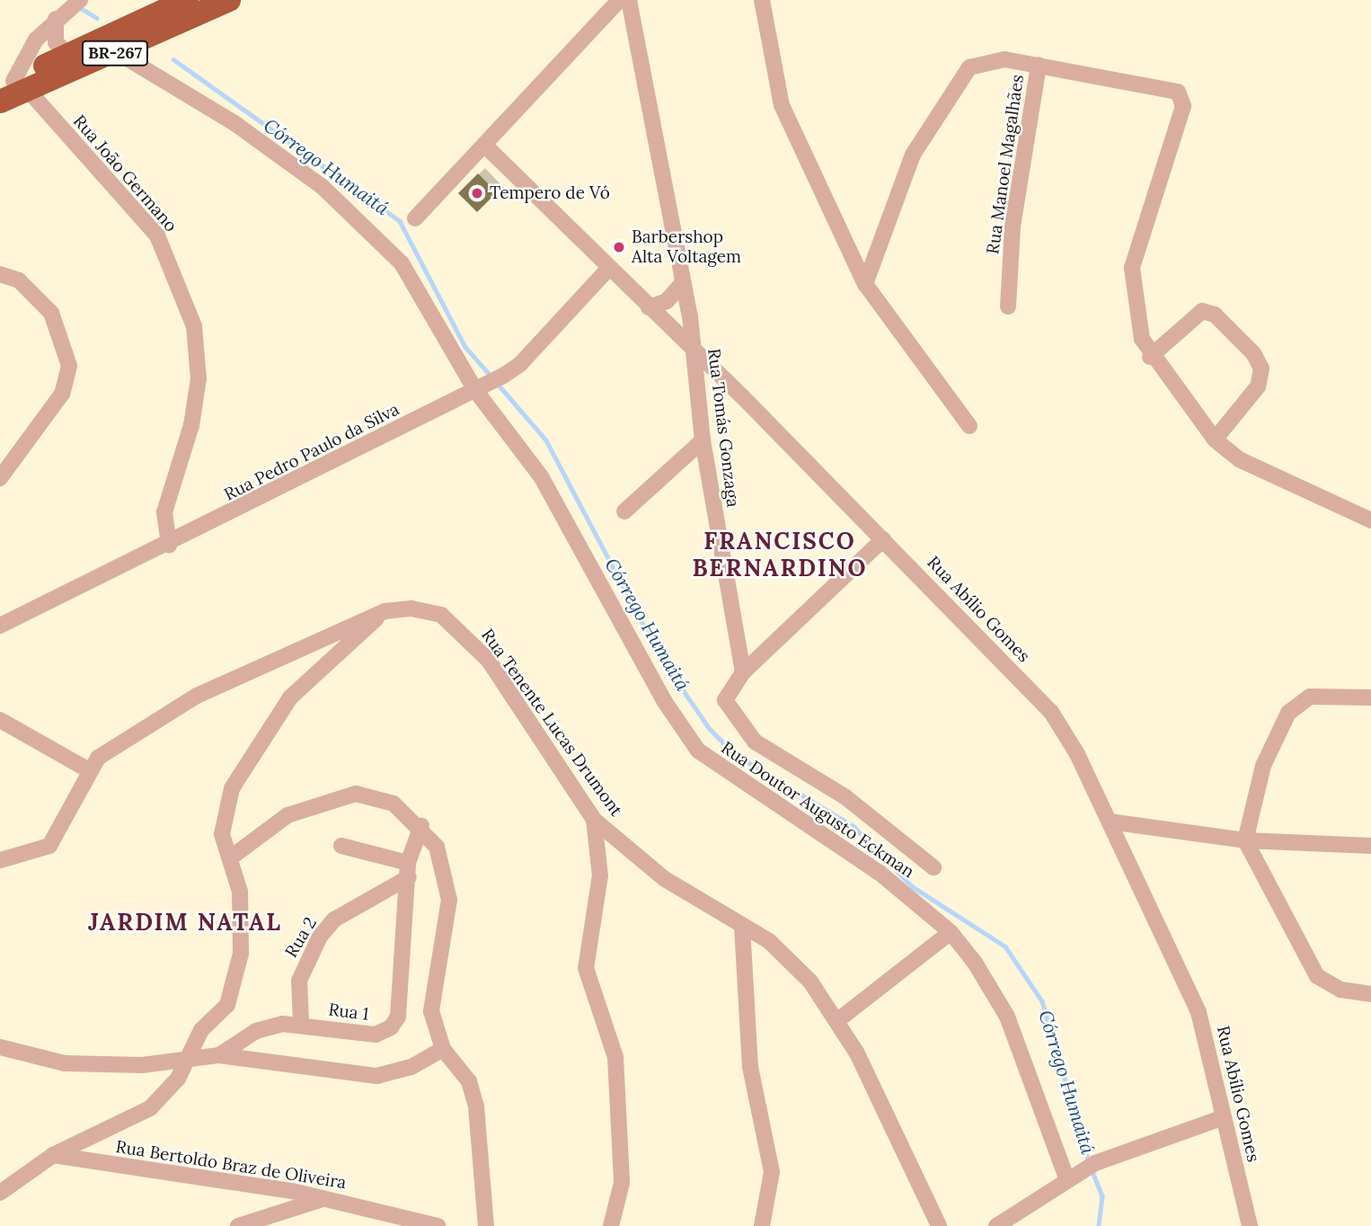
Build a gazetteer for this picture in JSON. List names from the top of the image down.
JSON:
{
  "streets": {
    "highway": ["BR-267"],
    "street": [
      "Rua Manoel Magalhães",
      "Rua João Germano",
      "Rua Tomás Gonzaga",
      "Rua Pedro Paulo da Silva",
      "Rua Abílio Gomes",
      "Rua Tenente Lucas Drumont",
      "Rua Doutor Augusto Eckman",
      "Rua 2",
      "Rua 1",
      "Rua Bertoldo Braz de Oliveira"
    ]
  },
  "crossings": [
    ["BR-267", "Rua João Germano"],
    ["BR-267", "Rua Doutor Augusto Eckman"],
    ["Rua João Germano", "Rua Pedro Paulo da Silva"],
    ["Rua Tomás Gonzaga", "Rua Abílio Gomes"],
    ["Rua Pedro Paulo da Silva", "Rua Abílio Gomes"],
    ["Rua Pedro Paulo da Silva", "Rua Doutor Augusto Eckman"],
    ["Rua 2", "Rua 1"]
  ],
  "districts": ["FRANCISCO BERNARDINO", "JARDIM NATAL"],
  "water": ["Córrego Humaitá"],
  "places": ["Tempero de Vó", "Barbershop Alta Voltagem"]
}
